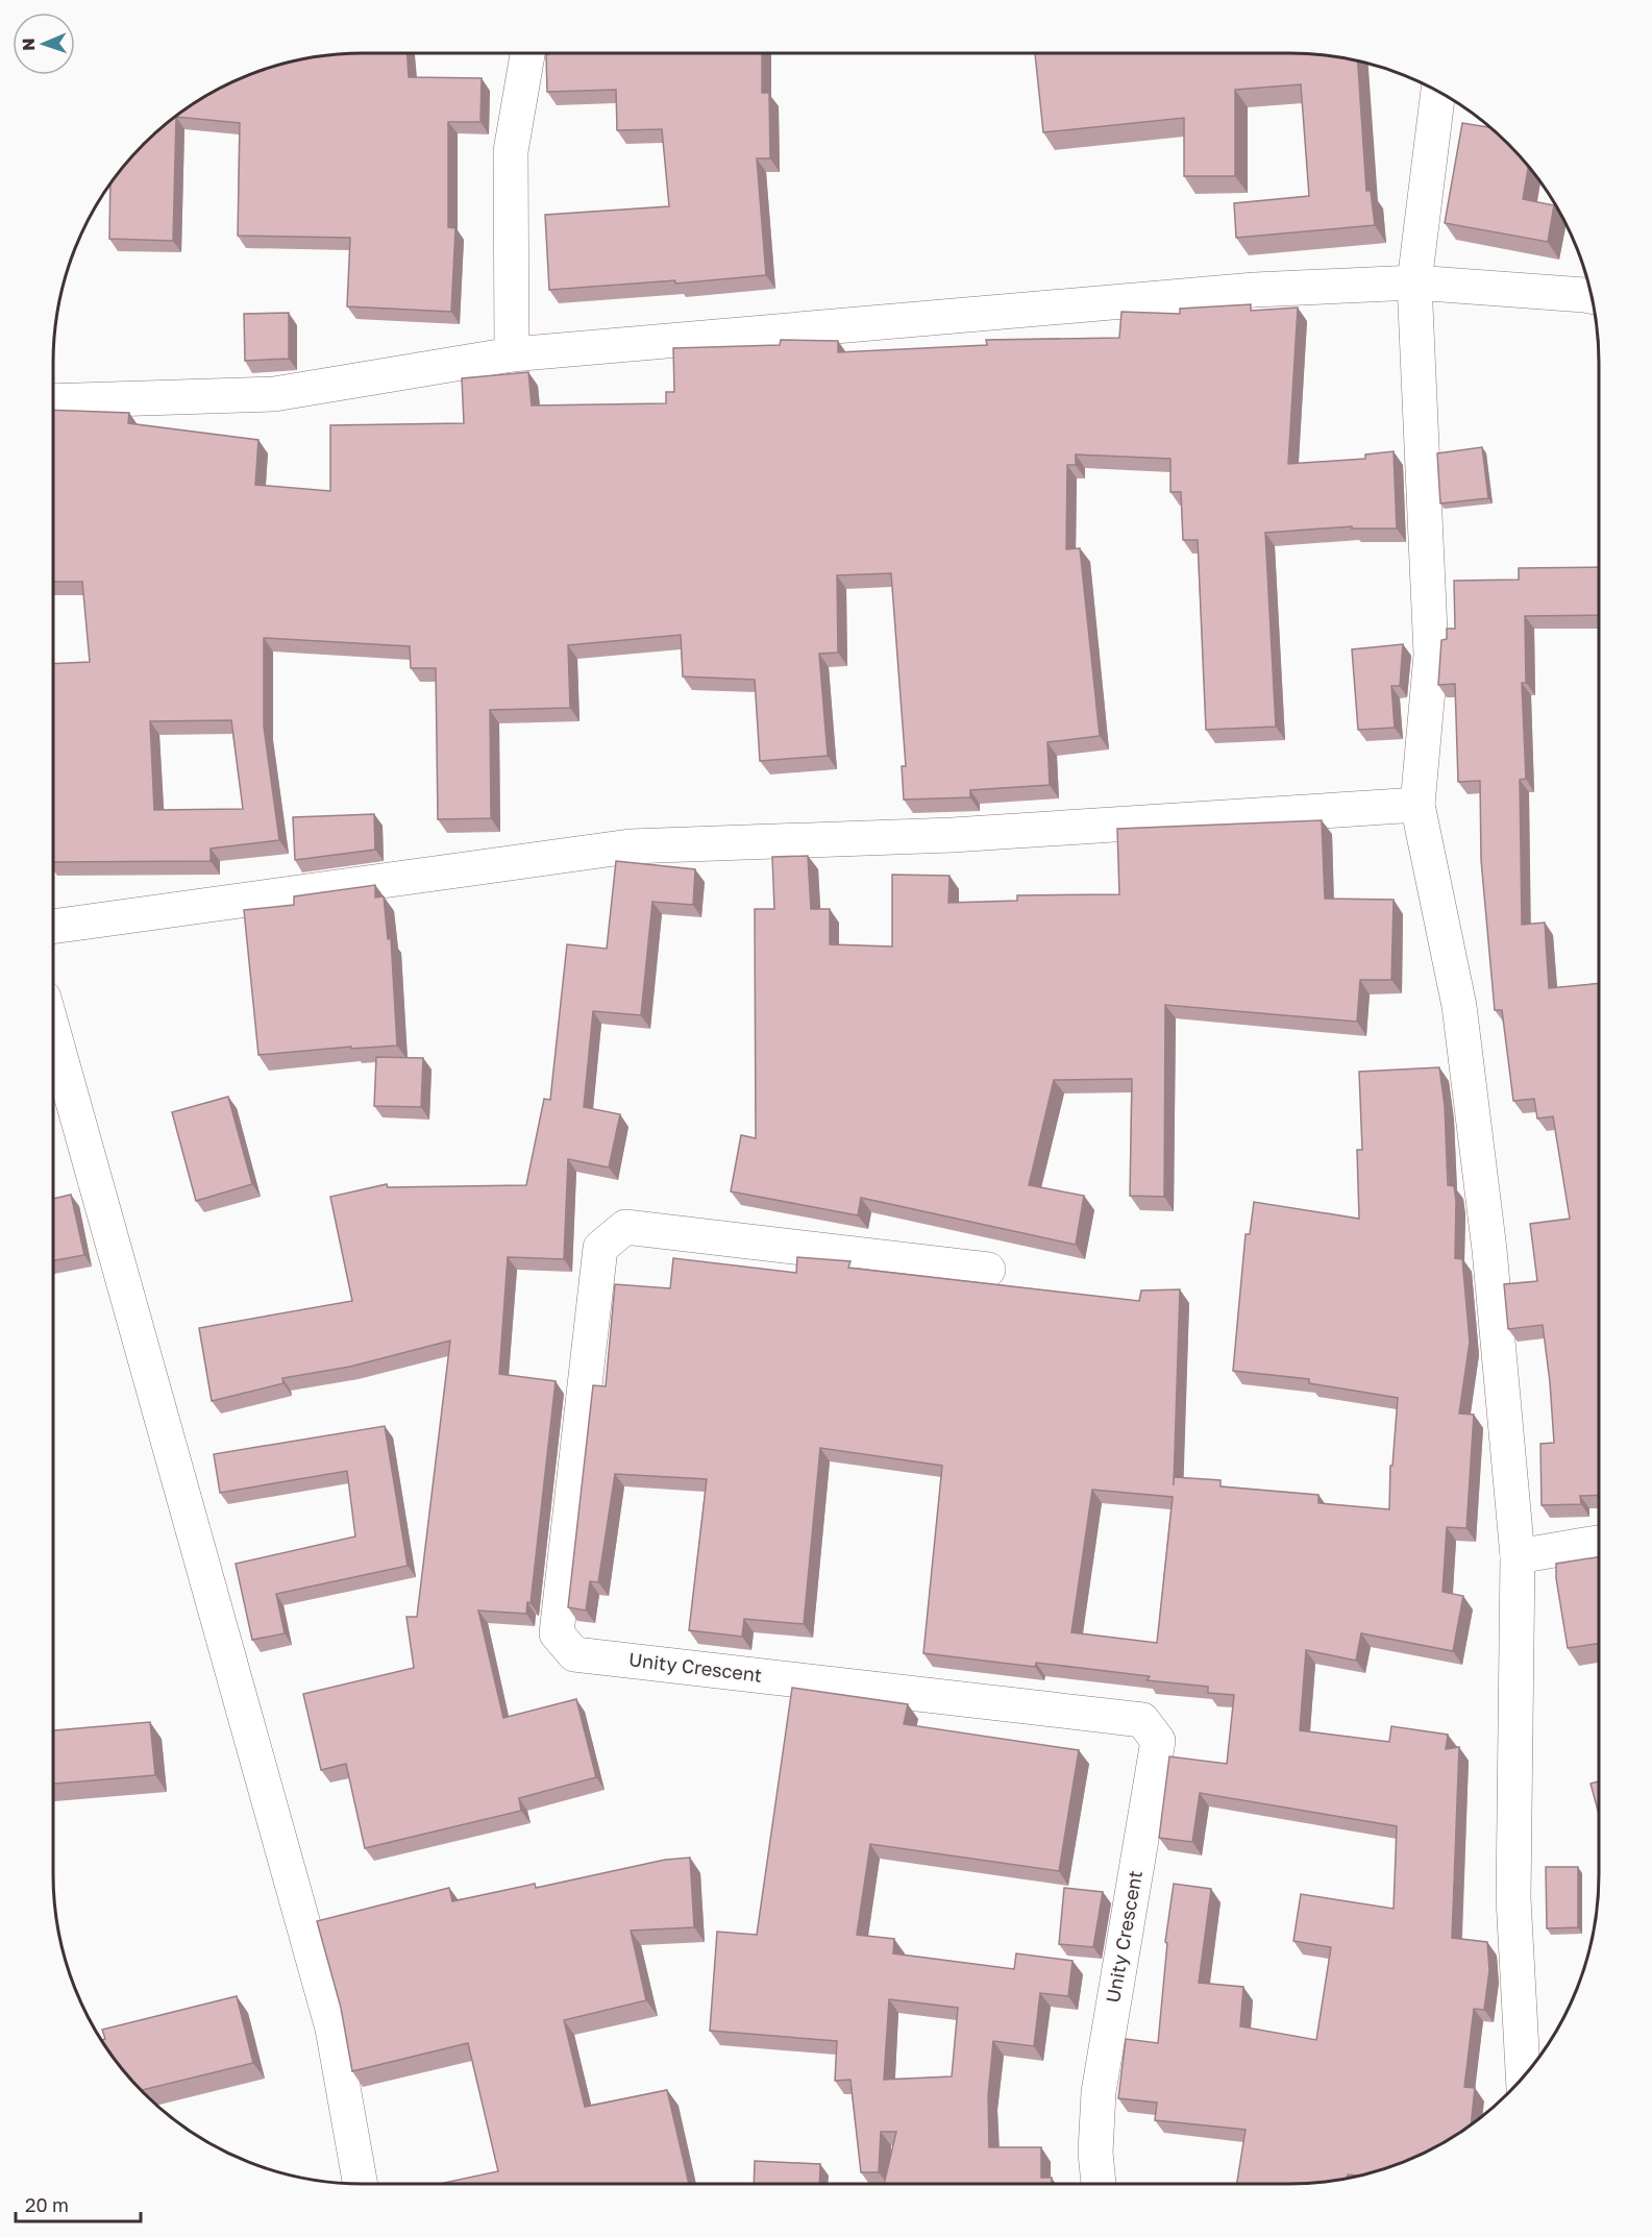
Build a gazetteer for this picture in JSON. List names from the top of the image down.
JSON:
{
  "streets": {
    "street": ["Unity Crescent"]
  },
  "scale_bar": "20 m",
  "north": "left"
}
